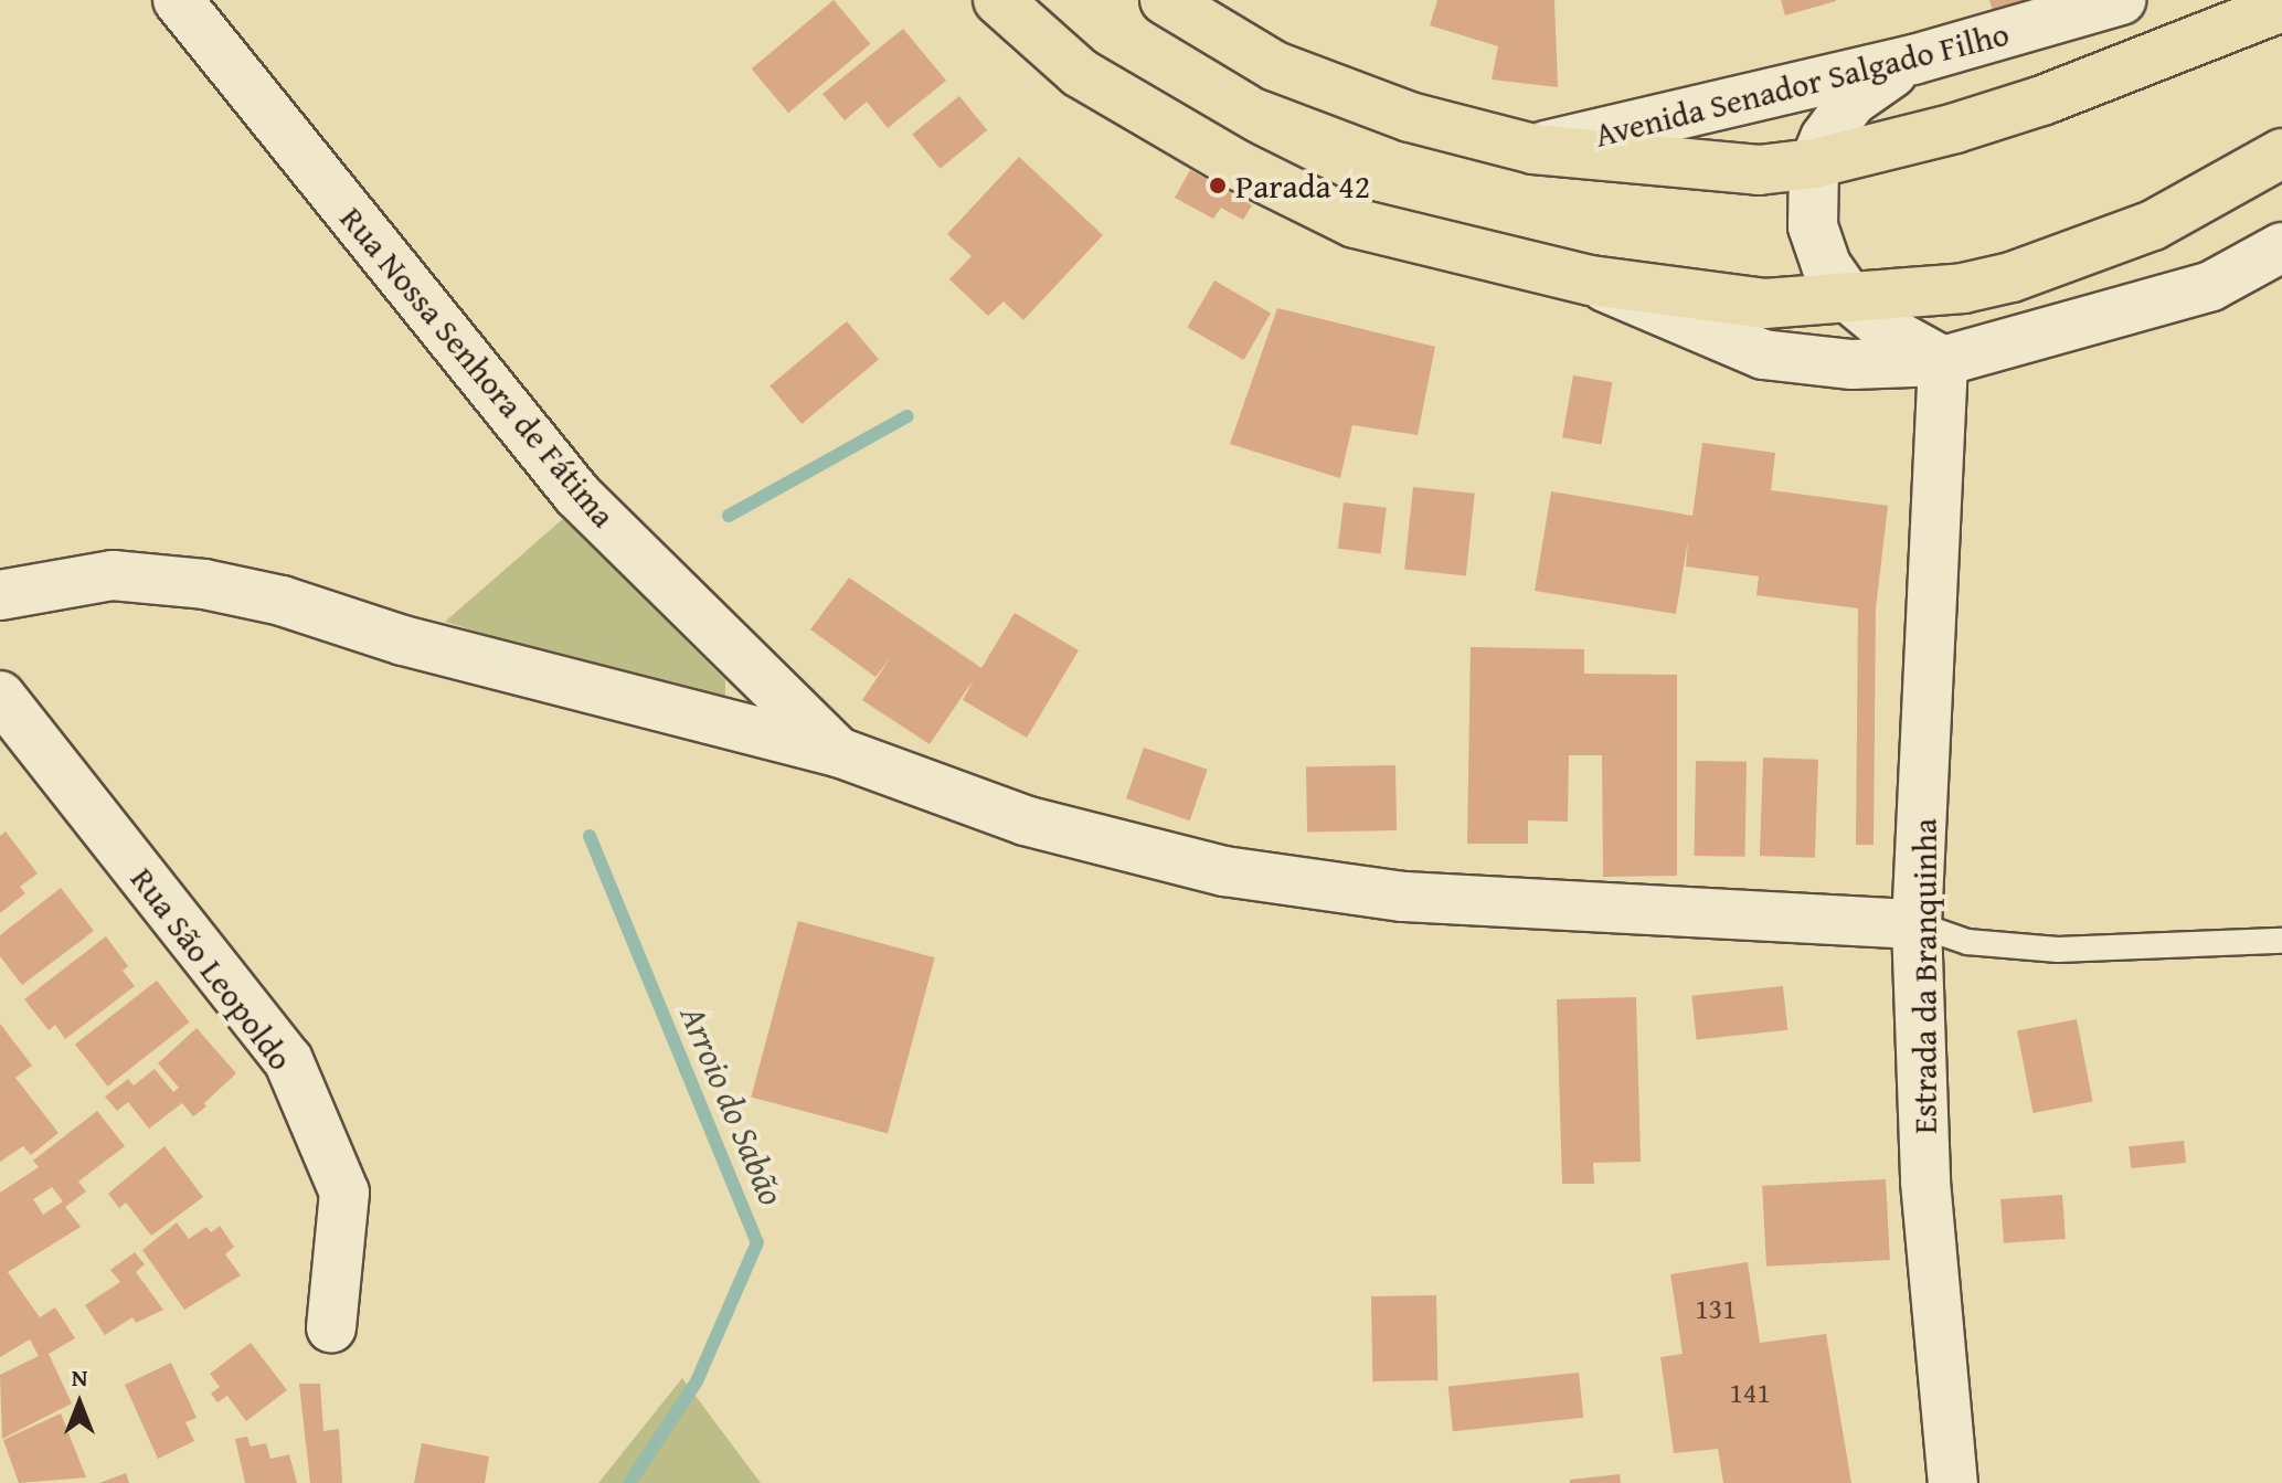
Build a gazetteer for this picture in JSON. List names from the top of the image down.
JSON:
{
  "streets": {
    "main road": ["Avenida Senador Salgado Filho"],
    "street": ["Rua Nossa Senhora de Fátima", "Rua São Leopoldo", "Estrada da Branquinha"]
  },
  "water": ["Arroio do Sabão"],
  "places": ["Parada 42"],
  "house_numbers": ["131", "141"],
  "north": "top"
}
